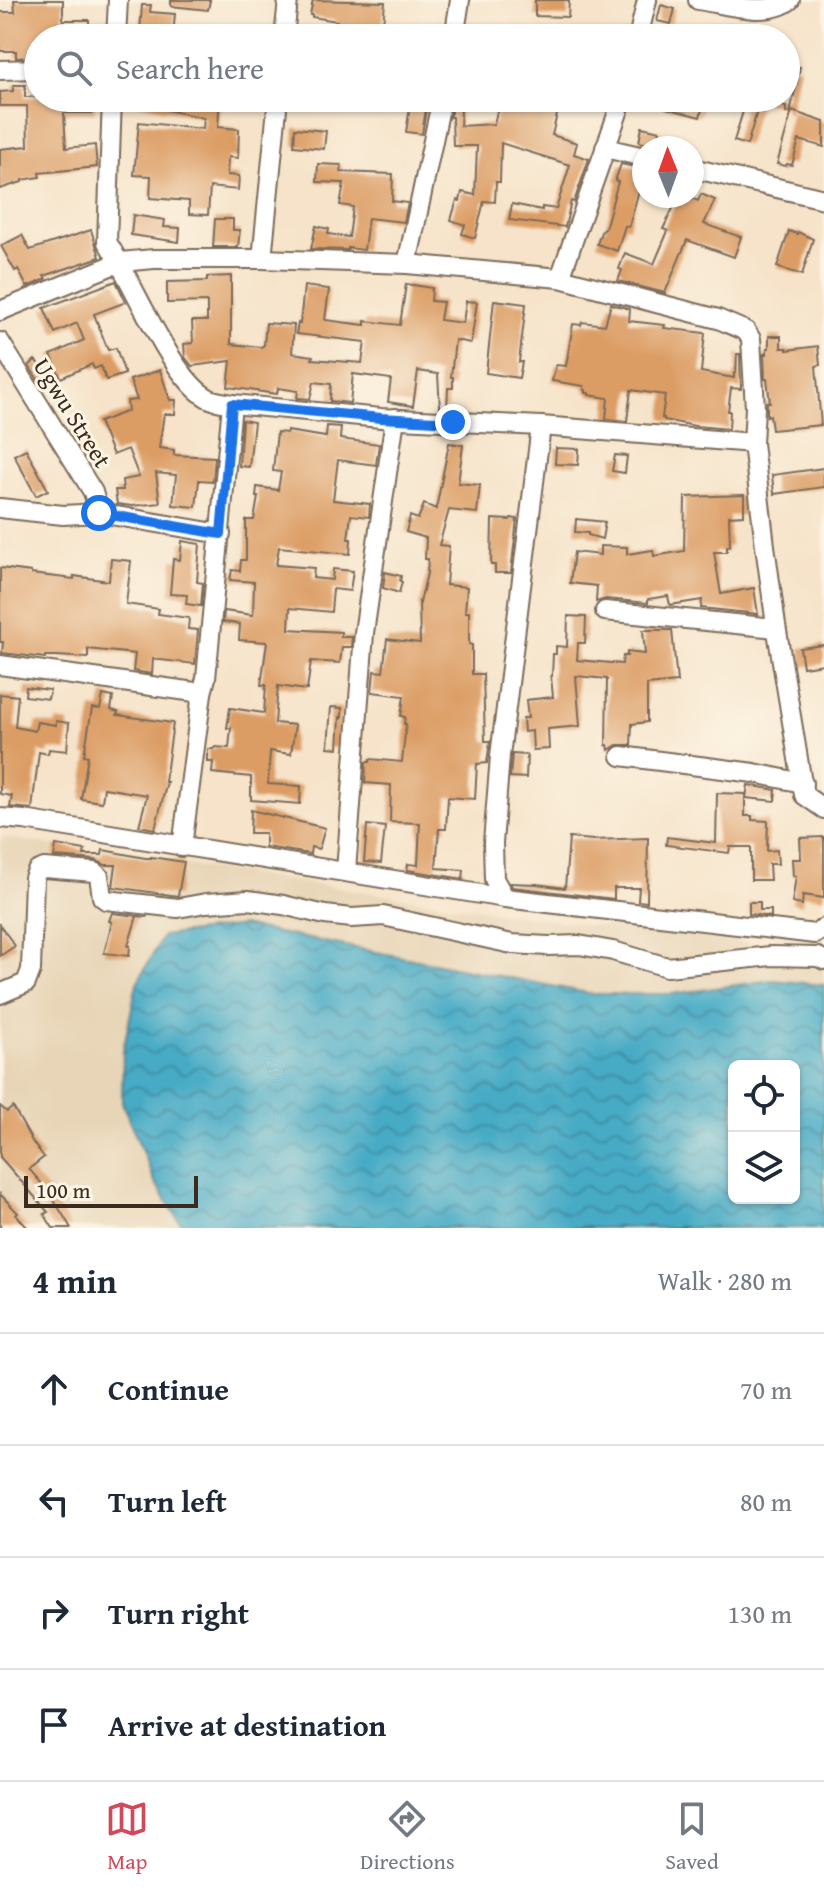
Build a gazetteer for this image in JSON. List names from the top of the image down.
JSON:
{
  "streets": {
    "street": ["Ugwu Street"]
  },
  "scale_bar": "100 m",
  "north": "top",
  "page": {
    "search": "Search here",
    "scale": "100 m",
    "heading": ["4 min", "Walk · 280 m"],
    "list": [
      ["Continue", "70 m"],
      ["Turn left", "80 m"],
      ["Turn right", "130 m"],
      "Arrive at destination"
    ],
    "nav": ["Map", "Directions", "Saved"]
  }
}
